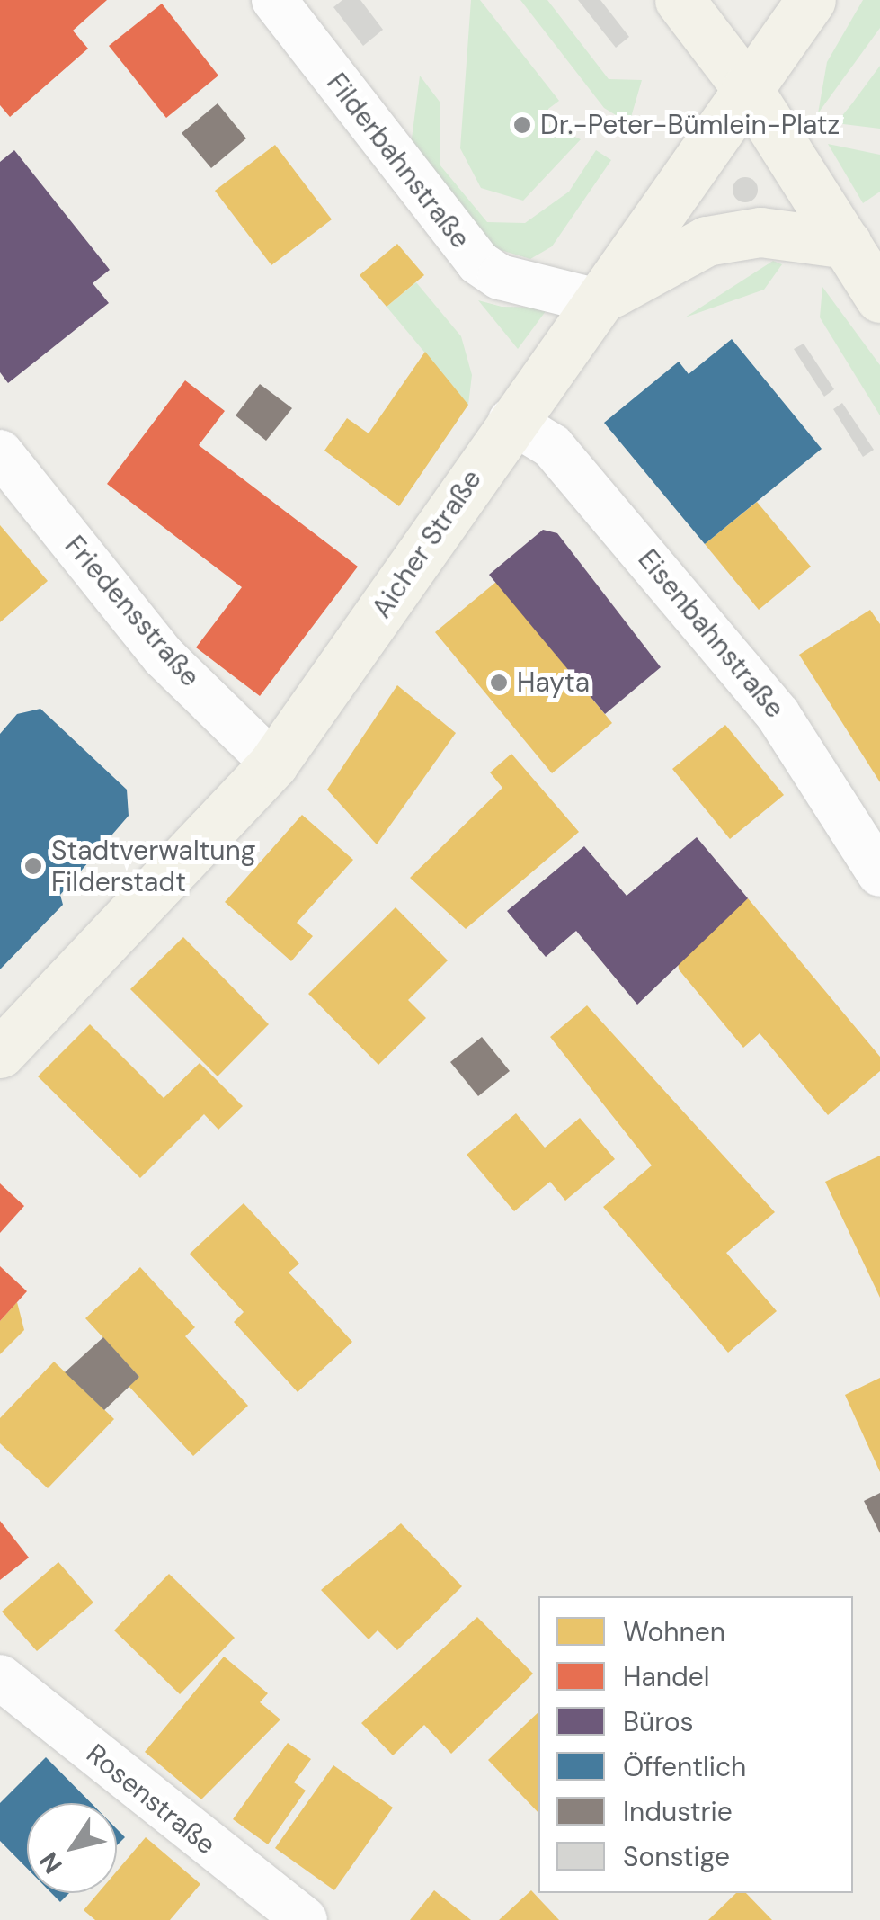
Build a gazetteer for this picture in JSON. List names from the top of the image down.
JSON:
{
  "streets": {
    "main road": ["Aicher Straße"],
    "street": [
      "Filderbahnstraße",
      "Friedensstraße",
      "Eisenbahnstraße",
      "Rosenstraße"
    ]
  },
  "crossings": [
    ["Filderbahnstraße", "Aicher Straße"],
    ["Aicher Straße", "Friedensstraße"],
    ["Aicher Straße", "Eisenbahnstraße"]
  ],
  "places": ["Dr.-Peter-Bümlein-Platz", "Hayta", "Stadtverwaltung Filderstadt"],
  "legend": [
    "Wohnen",
    "Handel",
    "Büros",
    "Öffentlich",
    "Industrie",
    "Sonstige"
  ],
  "north": "bottom left"
}
